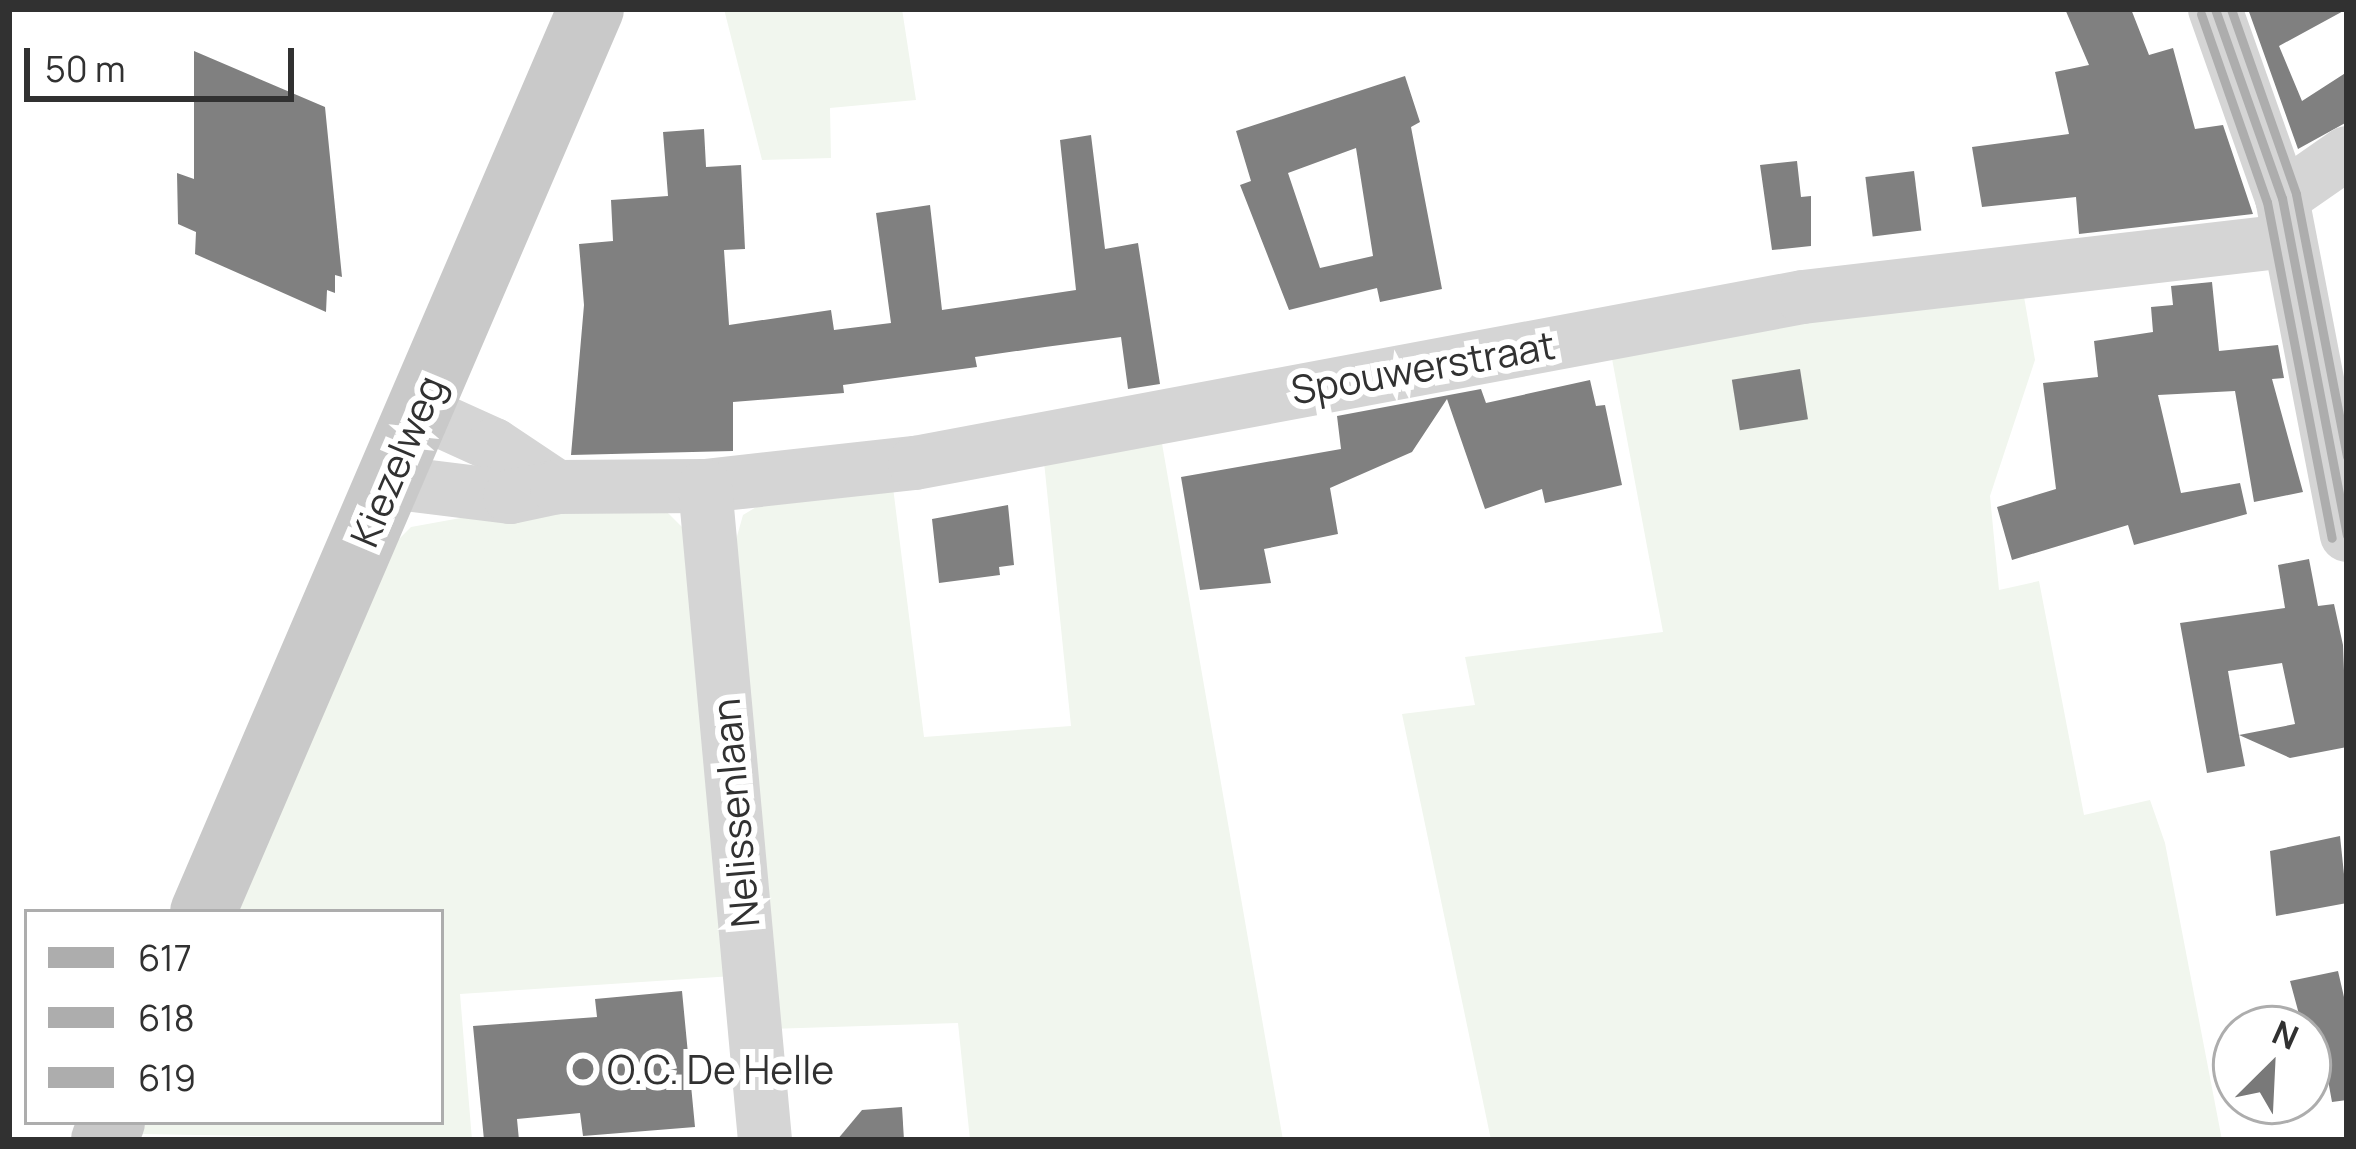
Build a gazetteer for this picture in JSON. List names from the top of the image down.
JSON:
{
  "streets": {
    "main road": ["Kiezelweg"],
    "street": ["Spouwerstraat", "Nelissenlaan"]
  },
  "crossings": [
    ["Spouwerstraat", "Kiezelweg"],
    ["Spouwerstraat", "Nelissenlaan"]
  ],
  "places": ["O.C. De Helle"],
  "lines": ["transit line 617", "transit line 619", "transit line 618"],
  "legend": ["617", "618", "619"],
  "scale_bar": "50 m",
  "north": "top right"
}
